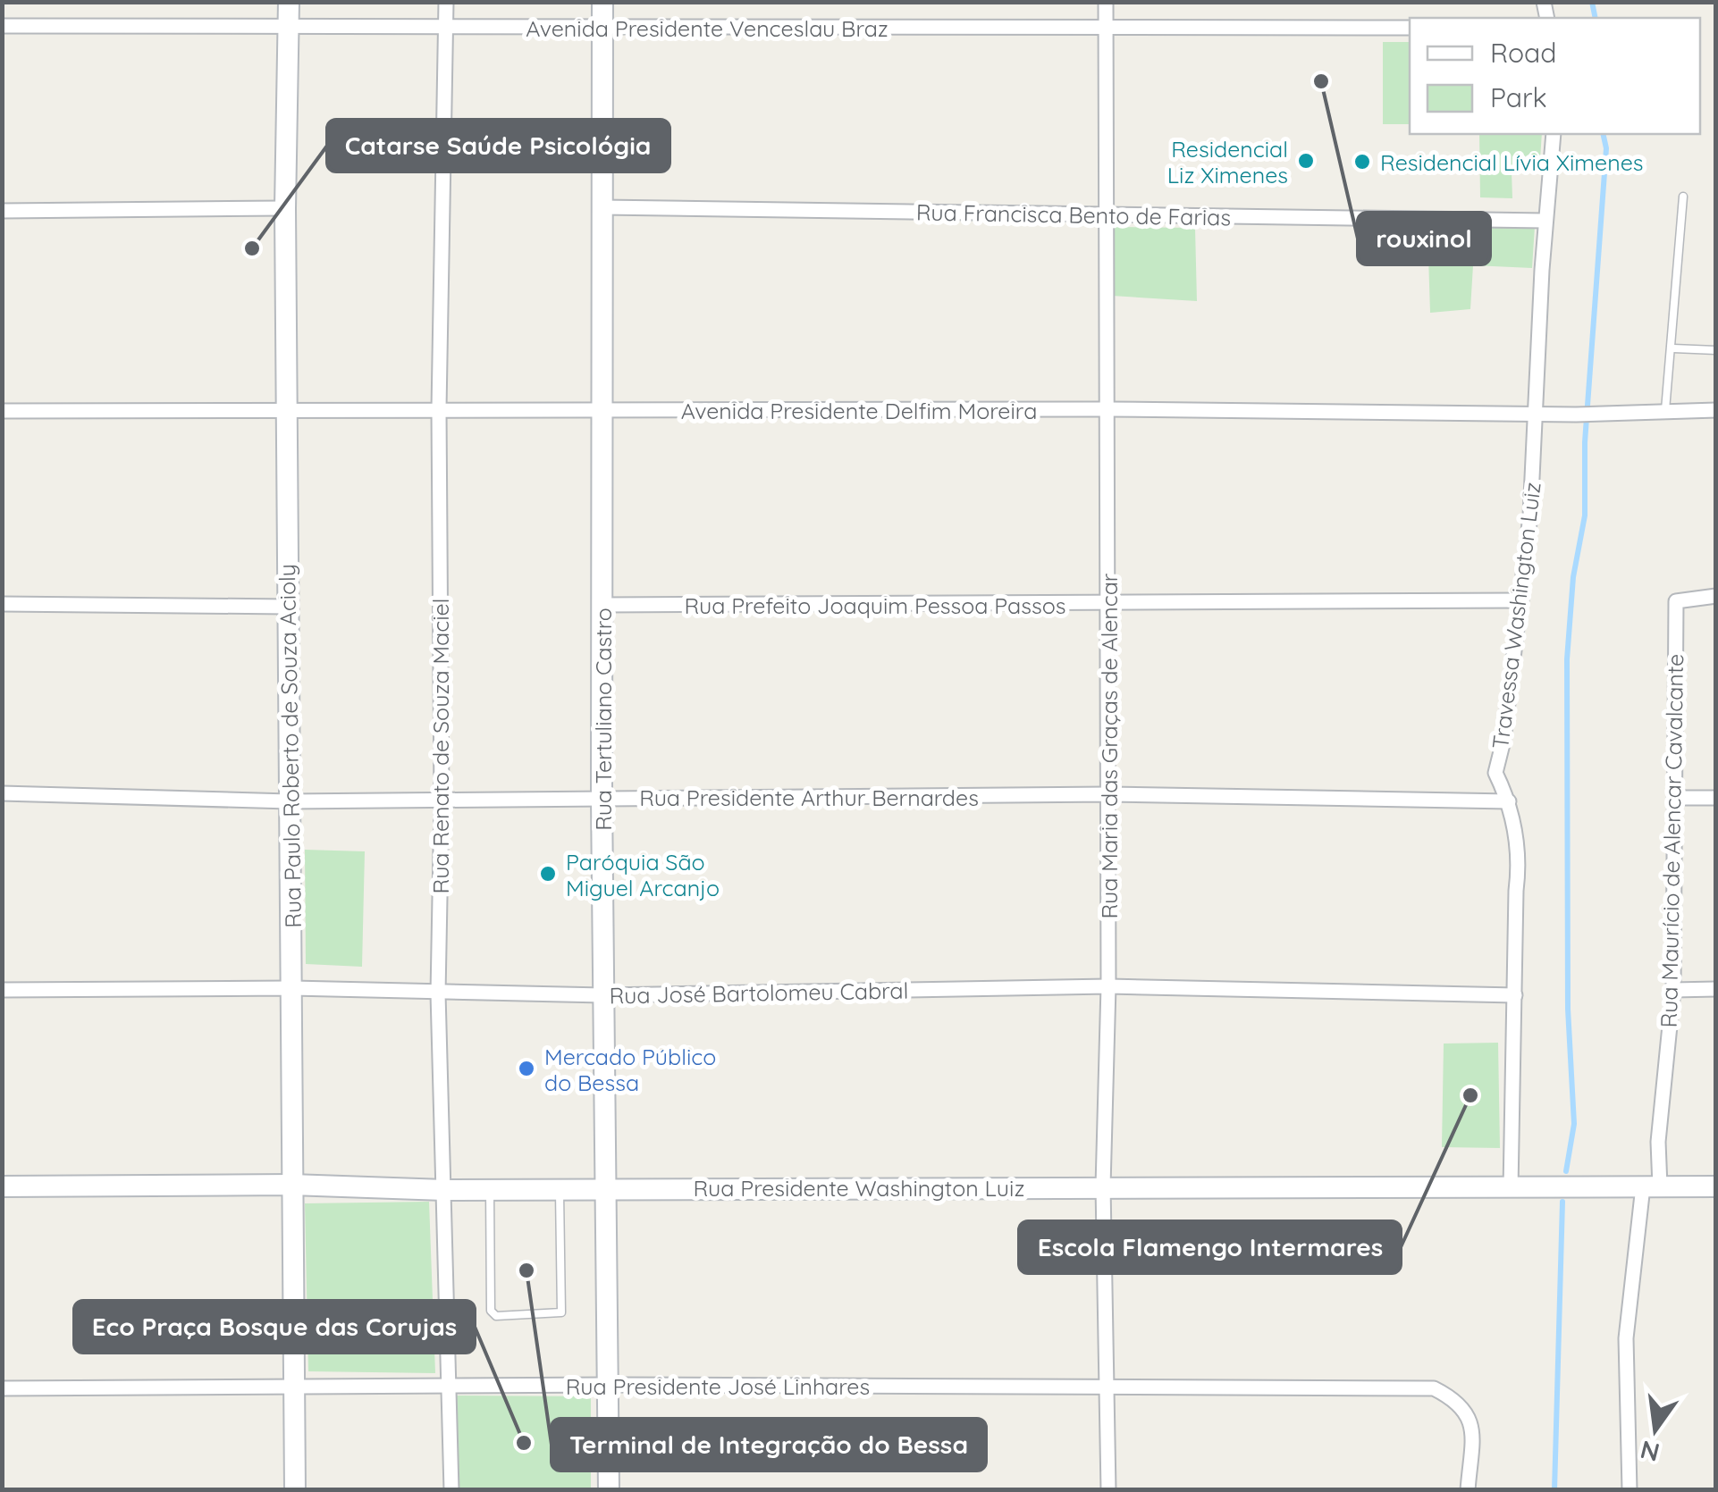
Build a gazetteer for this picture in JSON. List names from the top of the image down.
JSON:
{
  "streets": {
    "street": [
      "Avenida Presidente Venceslau Braz",
      "Rua Francisca Bento de Farias",
      "Avenida Presidente Delfim Moreira",
      "Rua Prefeito Joaquim Pessoa Passos",
      "Travessa Washington Luiz",
      "Rua Tertuliano Castro",
      "Rua Paulo Roberto de Souza Acioly",
      "Rua Renato de Souza Maciel",
      "Rua Maria das Graças de Alencar",
      "Rua Presidente Arthur Bernardes",
      "Rua Maurício de Alencar Cavalcante",
      "Rua José Bartolomeu Cabral",
      "Rua Presidente Washington Luiz",
      "Rua Presidente José Linhares"
    ]
  },
  "crossings": [
    ["Avenida Presidente Venceslau Braz", "Rua Tertuliano Castro"],
    ["Avenida Presidente Venceslau Braz", "Rua Paulo Roberto de Souza Acioly"],
    ["Avenida Presidente Venceslau Braz", "Rua Renato de Souza Maciel"],
    ["Avenida Presidente Venceslau Braz", "Rua Maria das Graças de Alencar"],
    ["Rua Francisca Bento de Farias", "Travessa Washington Luiz"],
    ["Rua Francisca Bento de Farias", "Rua Tertuliano Castro"],
    ["Rua Francisca Bento de Farias", "Rua Maria das Graças de Alencar"],
    ["Avenida Presidente Delfim Moreira", "Travessa Washington Luiz"],
    ["Avenida Presidente Delfim Moreira", "Rua Tertuliano Castro"],
    ["Avenida Presidente Delfim Moreira", "Rua Paulo Roberto de Souza Acioly"],
    ["Avenida Presidente Delfim Moreira", "Rua Renato de Souza Maciel"],
    ["Avenida Presidente Delfim Moreira", "Rua Maria das Graças de Alencar"],
    ["Rua Prefeito Joaquim Pessoa Passos", "Travessa Washington Luiz"],
    ["Rua Prefeito Joaquim Pessoa Passos", "Rua Tertuliano Castro"],
    ["Rua Prefeito Joaquim Pessoa Passos", "Rua Maria das Graças de Alencar"],
    ["Travessa Washington Luiz", "Rua Presidente Arthur Bernardes"],
    ["Travessa Washington Luiz", "Rua José Bartolomeu Cabral"],
    ["Travessa Washington Luiz", "Rua Presidente Washington Luiz"],
    ["Rua Tertuliano Castro", "Rua Presidente Arthur Bernardes"],
    ["Rua Tertuliano Castro", "Rua José Bartolomeu Cabral"],
    ["Rua Tertuliano Castro", "Rua Presidente Washington Luiz"],
    ["Rua Tertuliano Castro", "Rua Presidente José Linhares"],
    ["Rua Paulo Roberto de Souza Acioly", "Rua Presidente Arthur Bernardes"],
    ["Rua Paulo Roberto de Souza Acioly", "Rua José Bartolomeu Cabral"],
    ["Rua Paulo Roberto de Souza Acioly", "Rua Presidente Washington Luiz"],
    ["Rua Paulo Roberto de Souza Acioly", "Rua Presidente José Linhares"],
    ["Rua Renato de Souza Maciel", "Rua Presidente Arthur Bernardes"],
    ["Rua Renato de Souza Maciel", "Rua José Bartolomeu Cabral"],
    ["Rua Renato de Souza Maciel", "Rua Presidente Washington Luiz"],
    ["Rua Renato de Souza Maciel", "Rua Presidente José Linhares"],
    ["Rua Maria das Graças de Alencar", "Rua Presidente Arthur Bernardes"],
    ["Rua Maria das Graças de Alencar", "Rua José Bartolomeu Cabral"],
    ["Rua Maria das Graças de Alencar", "Rua Presidente Washington Luiz"],
    ["Rua Maria das Graças de Alencar", "Rua Presidente José Linhares"],
    ["Rua Maurício de Alencar Cavalcante", "Rua Presidente Washington Luiz"]
  ],
  "places": [
    "rouxinol",
    "Residencial Liz Ximenes",
    "Residencial Lívia Ximenes",
    "Catarse Saúde Psicológia",
    "Paróquia São Miguel Arcanjo",
    "Mercado Público do Bessa",
    "Escola Flamengo Intermares",
    "Terminal de Integração do Bessa",
    "Eco Praça Bosque das Corujas"
  ],
  "legend": ["Road", "Park"],
  "north": "bottom"
}
